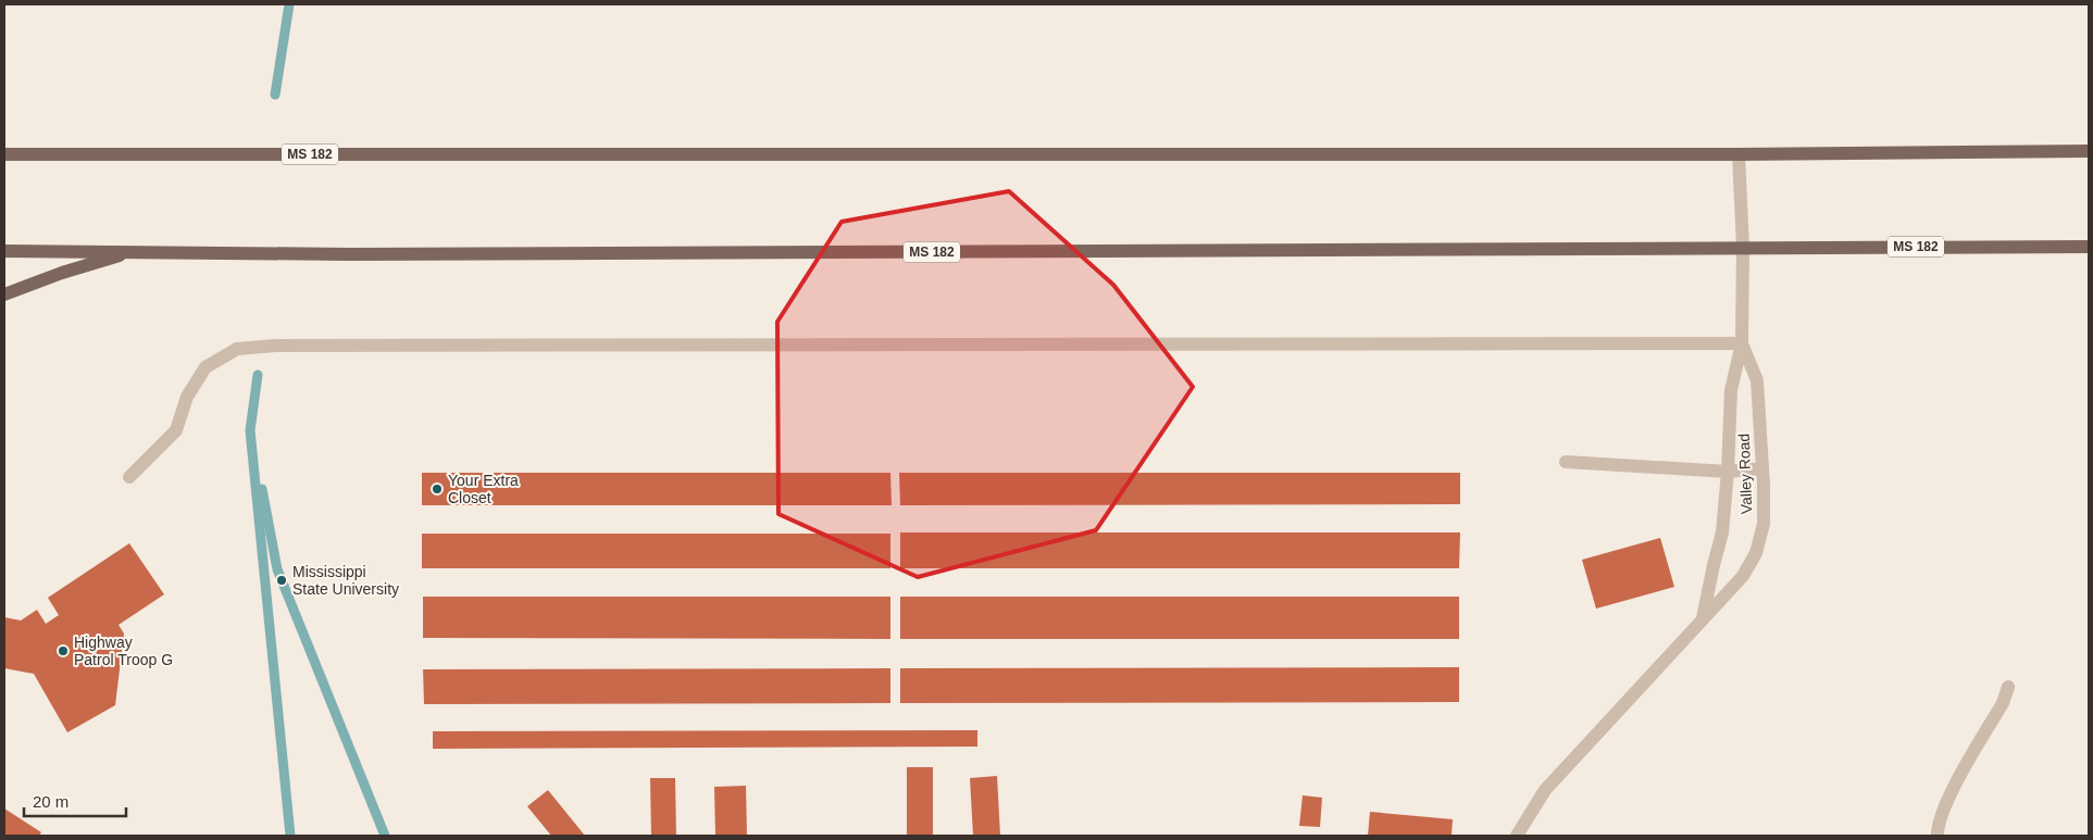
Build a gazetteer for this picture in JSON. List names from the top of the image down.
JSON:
{
  "streets": {
    "main road": ["MS 182"],
    "street": ["Valley Road"]
  },
  "crossings": [
    ["MS 182", "Valley Road"]
  ],
  "places": ["Your Extra Closet", "Mississippi State University", "Highway Patrol Troop G"],
  "scale_bar": "20 m"
}
